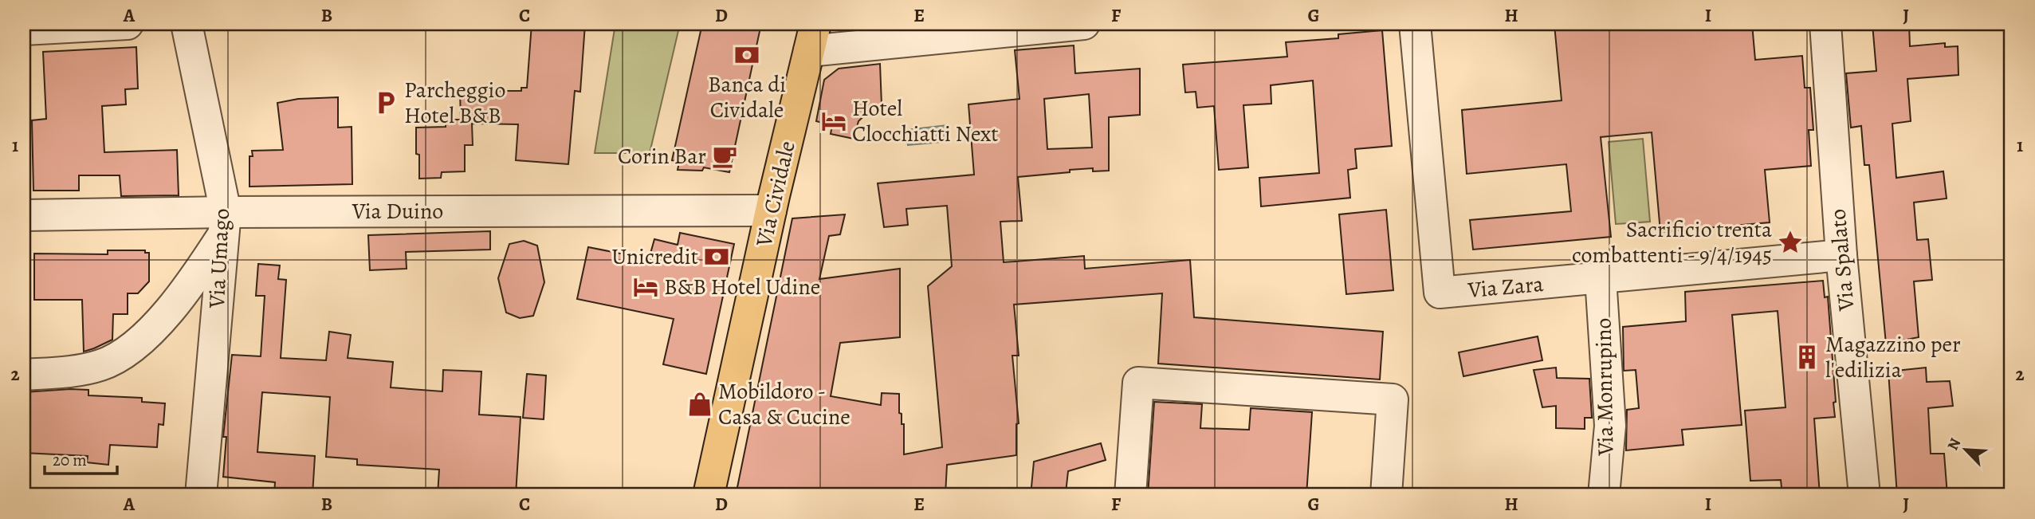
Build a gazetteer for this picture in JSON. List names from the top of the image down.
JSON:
{
  "streets": {
    "main road": ["Via Cividale"],
    "street": [
      "Via Duino",
      "Via Umago",
      "Via Spalato",
      "Via Zara",
      "Via Monrupino"
    ]
  },
  "crossings": [
    ["Via Cividale", "Via Duino"],
    ["Via Duino", "Via Umago"],
    ["Via Spalato", "Via Zara"],
    ["Via Zara", "Via Monrupino"]
  ],
  "places": {
    "bank": ["Banca di Cividale", "Unicredit"],
    "parking": ["Parcheggio Hotel B&B"],
    "hotel": ["Hotel Clocchiatti Next", "B&B Hotel Udine"],
    "cafe": ["Corin Bar"],
    "place": ["Sacrificio trenta combattenti - 9/4/1945"],
    "building": ["Magazzino per l'edilizia"],
    "shop": ["Mobildoro - Casa & Cucine"]
  },
  "scale_bar": "20 m",
  "north": "top left",
  "grid": {
    "columns": [
      "A",
      "B",
      "C",
      "D",
      "E",
      "F",
      "G",
      "H",
      "I",
      "J"
    ],
    "rows": ["1", "2"]
  }
}
